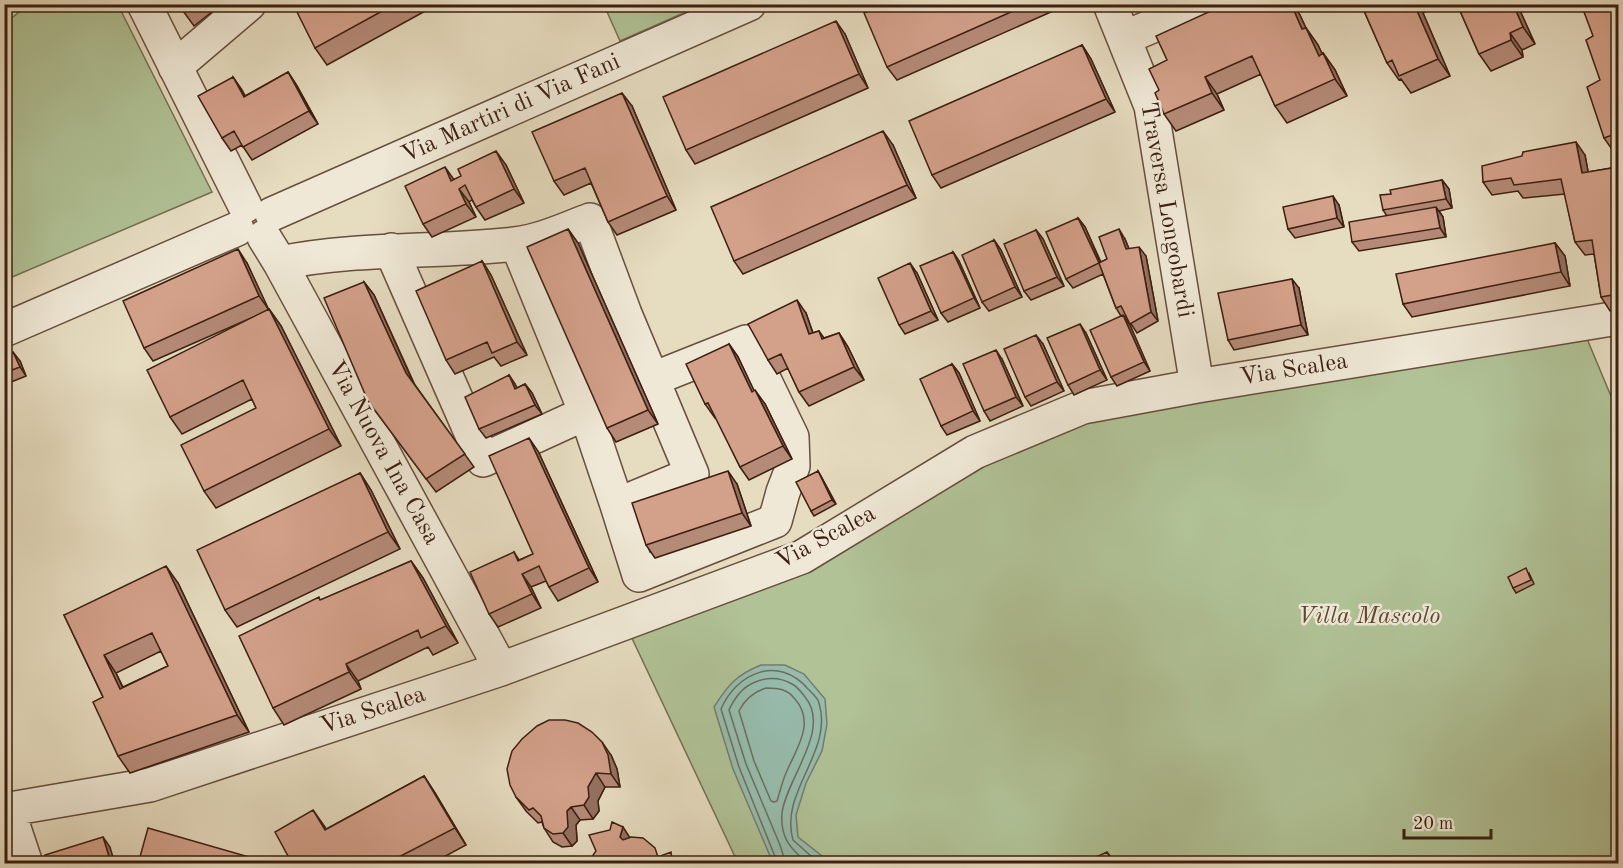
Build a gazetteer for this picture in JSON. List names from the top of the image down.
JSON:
{
  "streets": {
    "street": [
      "Via Martiri di Via Fani",
      "Traversa Longobardi",
      "Via Scalea",
      "Via Nuova Ina Casa"
    ]
  },
  "crossings": [
    ["Via Martiri di Via Fani", "Via Nuova Ina Casa"],
    ["Traversa Longobardi", "Via Scalea"],
    ["Via Scalea", "Via Nuova Ina Casa"]
  ],
  "parks": ["Villa Mascolo"],
  "scale_bar": "20 m"
}
